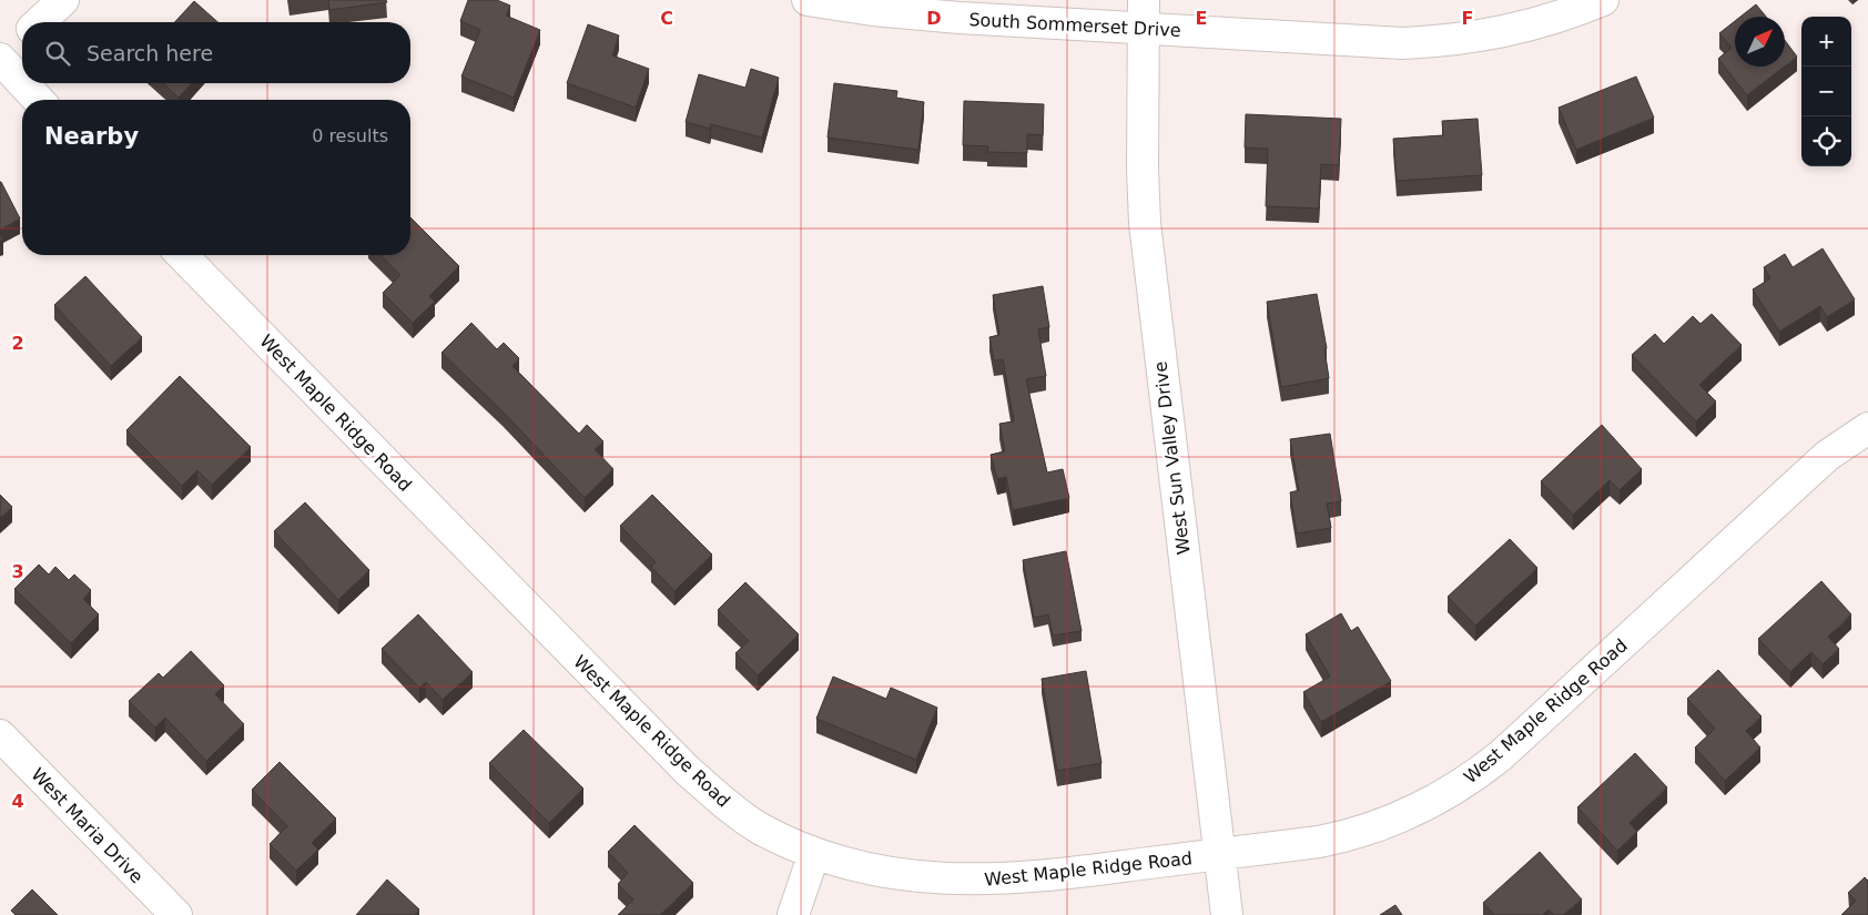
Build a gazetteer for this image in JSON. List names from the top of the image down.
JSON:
{
  "streets": {
    "street": [
      "South Sommerset Drive",
      "West Maple Ridge Road",
      "West Sun Valley Drive",
      "West Maria Drive"
    ]
  },
  "crossings": [
    ["South Sommerset Drive", "West Sun Valley Drive"],
    ["West Maple Ridge Road", "West Sun Valley Drive"]
  ],
  "north": "top right",
  "page": {
    "map_buttons": ["+", "−"],
    "search": "Search here",
    "heading": ["Nearby", "0 results"]
  },
  "grid": {
    "columns": [
      "C",
      "D",
      "E",
      "F"
    ],
    "rows": ["2", "3", "4"]
  }
}
